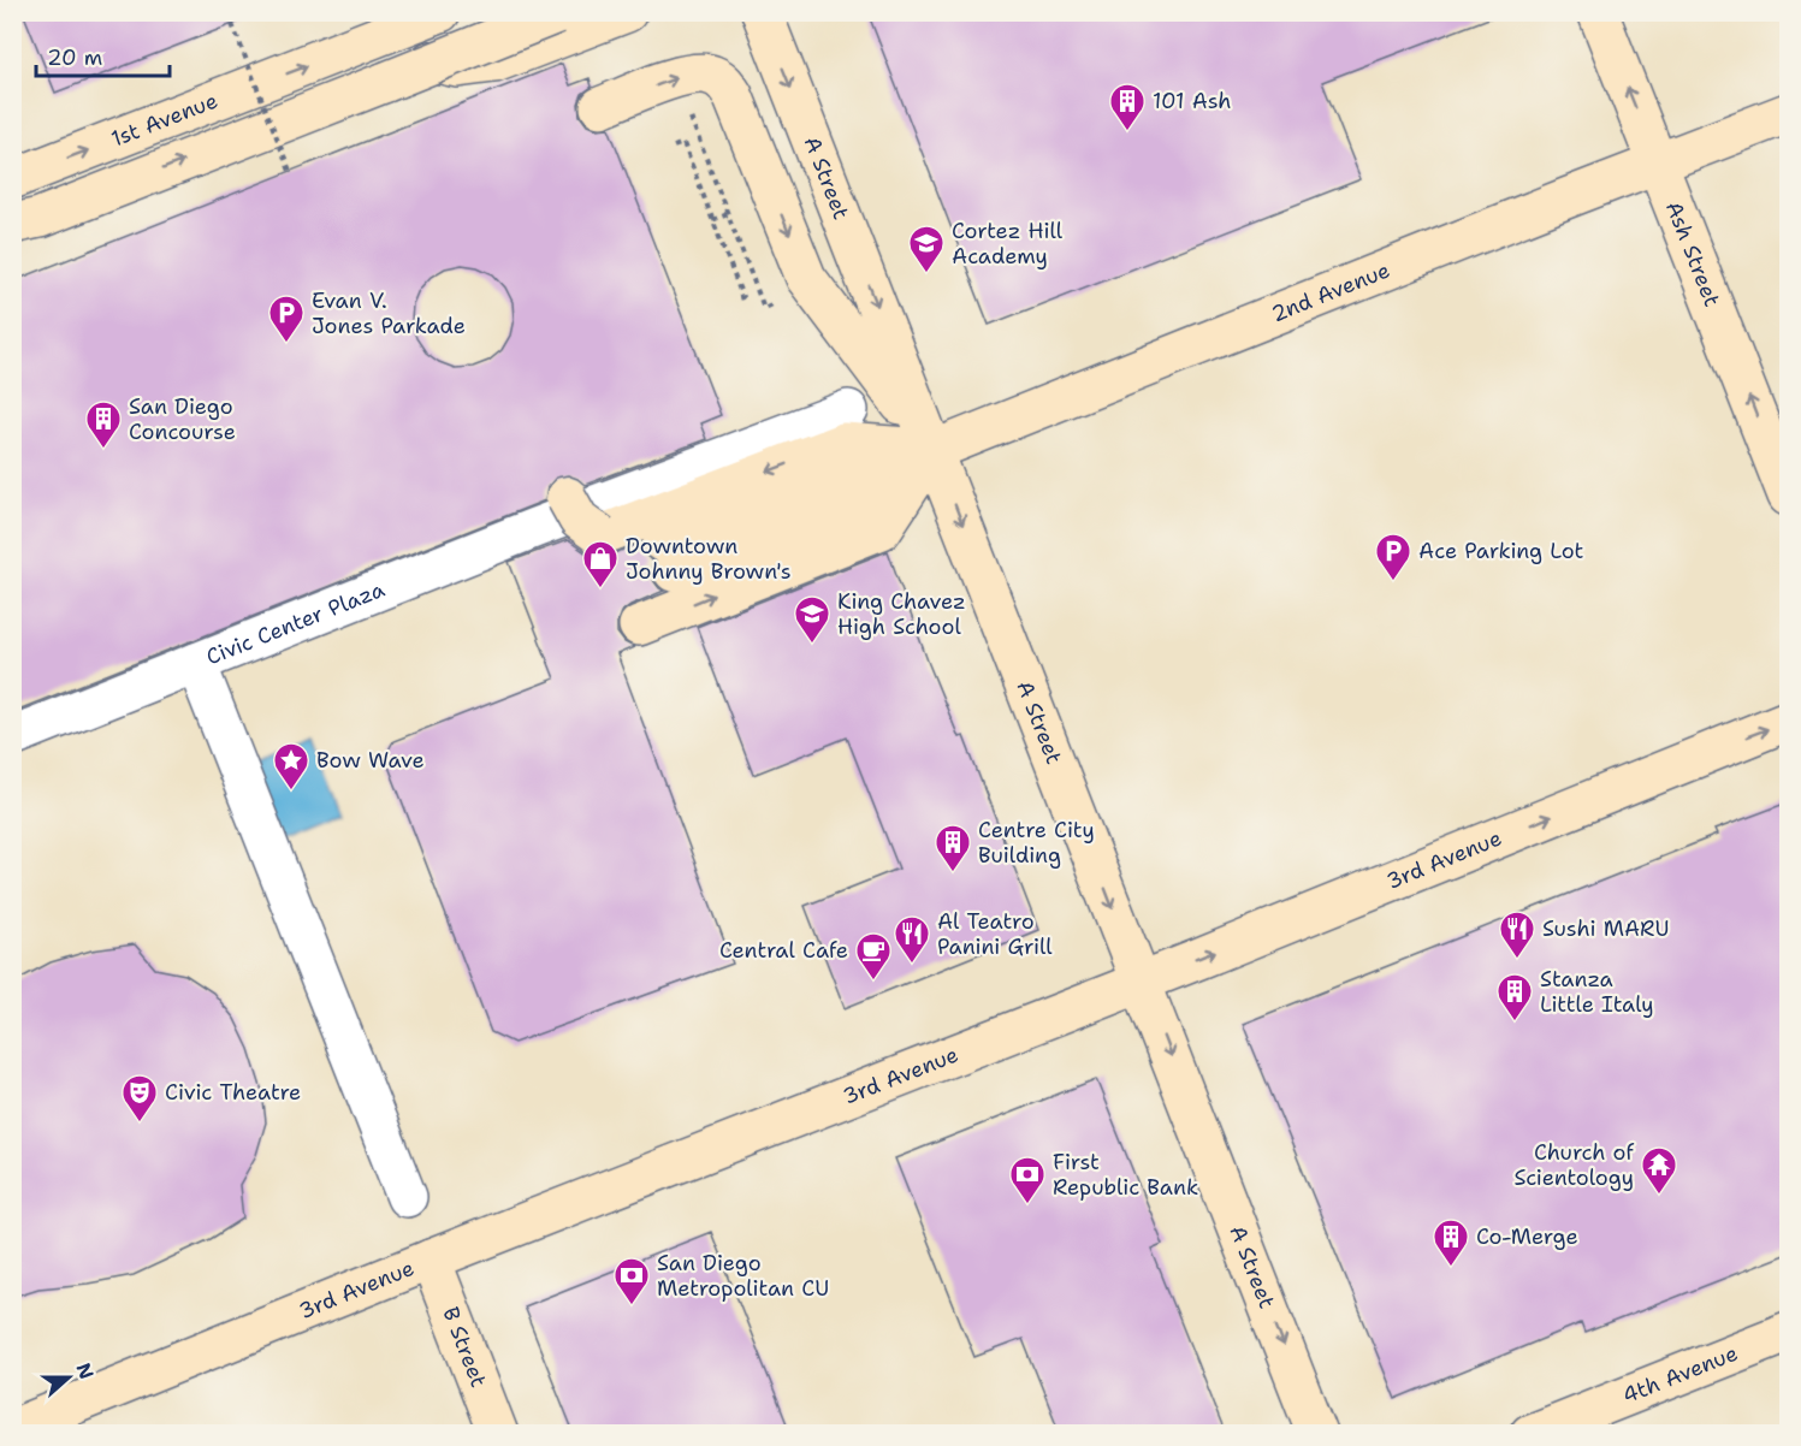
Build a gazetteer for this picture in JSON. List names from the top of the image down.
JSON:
{
  "streets": {
    "main road": [
      "1st Avenue",
      "A Street",
      "Ash Street",
      "2nd Avenue",
      "3rd Avenue",
      "B Street",
      "4th Avenue"
    ],
    "street": ["Civic Center Plaza"]
  },
  "crossings": [
    ["A Street", "2nd Avenue"],
    ["A Street", "3rd Avenue"],
    ["Ash Street", "2nd Avenue"],
    ["3rd Avenue", "B Street"]
  ],
  "one_way": ["A Street", "Ash Street", "3rd Avenue"],
  "places": {
    "building": [
      "101 Ash",
      "San Diego Concourse",
      "Centre City Building",
      "Stanza Little Italy",
      "Co-Merge"
    ],
    "school or university": ["Cortez Hill Academy", "King Chavez High School"],
    "parking": ["Evan V. Jones Parkade", "Ace Parking Lot"],
    "shop": ["Downtown Johnny Brown's"],
    "place": ["Bow Wave"],
    "restaurant": ["Sushi MARU", "Al Teatro Panini Grill"],
    "cafe": ["Central Cafe"],
    "theatre": ["Civic Theatre"],
    "temple": ["Church of Scientology"],
    "bank": ["First Republic Bank", "San Diego Metropolitan CU"]
  },
  "scale_bar": "20 m",
  "north": "right"
}
